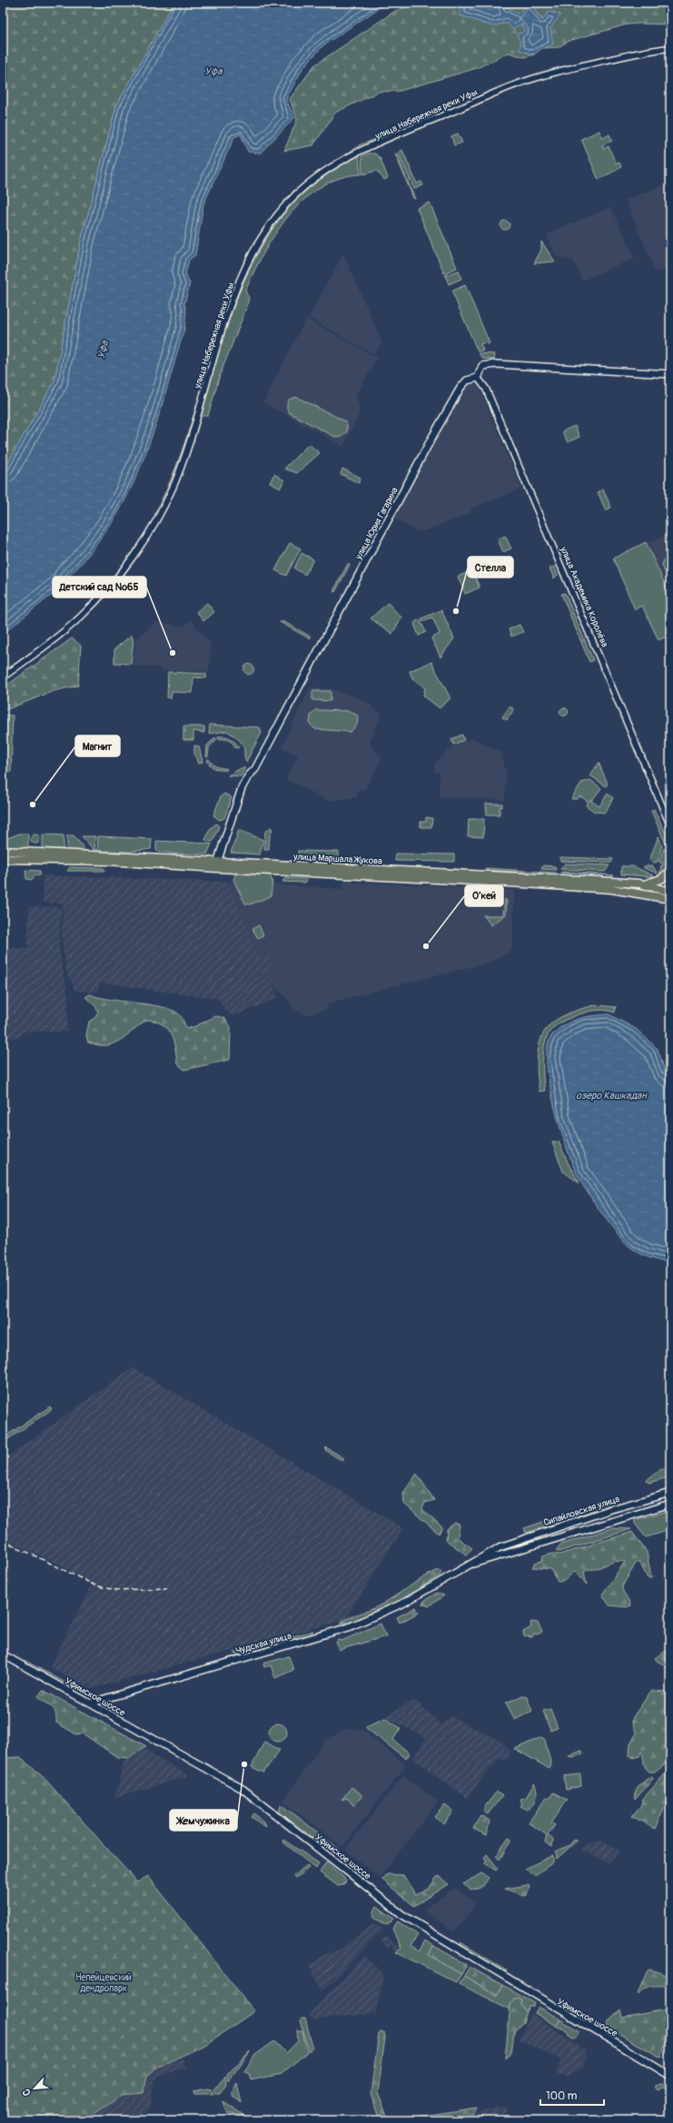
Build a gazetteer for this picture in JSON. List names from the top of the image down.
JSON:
{
  "streets": {
    "main road": [
      "улица Юрия Гагарина",
      "улица Маршала Жукова",
      "Сипайловская улица",
      "Чудская улица",
      "Уфимское шоссе"
    ],
    "street": ["улица Набережная реки Уфы", "улица Академика Королёва"]
  },
  "crossings": [
    ["улица Юрия Гагарина", "улица Академика Королёва"],
    ["улица Юрия Гагарина", "улица Маршала Жукова"],
    ["Сипайловская улица", "Чудская улица"],
    ["Чудская улица", "Уфимское шоссе"]
  ],
  "water": ["Уфа", "озеро Кашкадан"],
  "parks": ["Непейцевский дендропарк"],
  "places": [
    "Стелла",
    "Детский сад №65",
    "Магнит",
    "О’кей",
    "Жемчужинка"
  ],
  "scale_bar": "100 m",
  "north": "bottom left"
}
